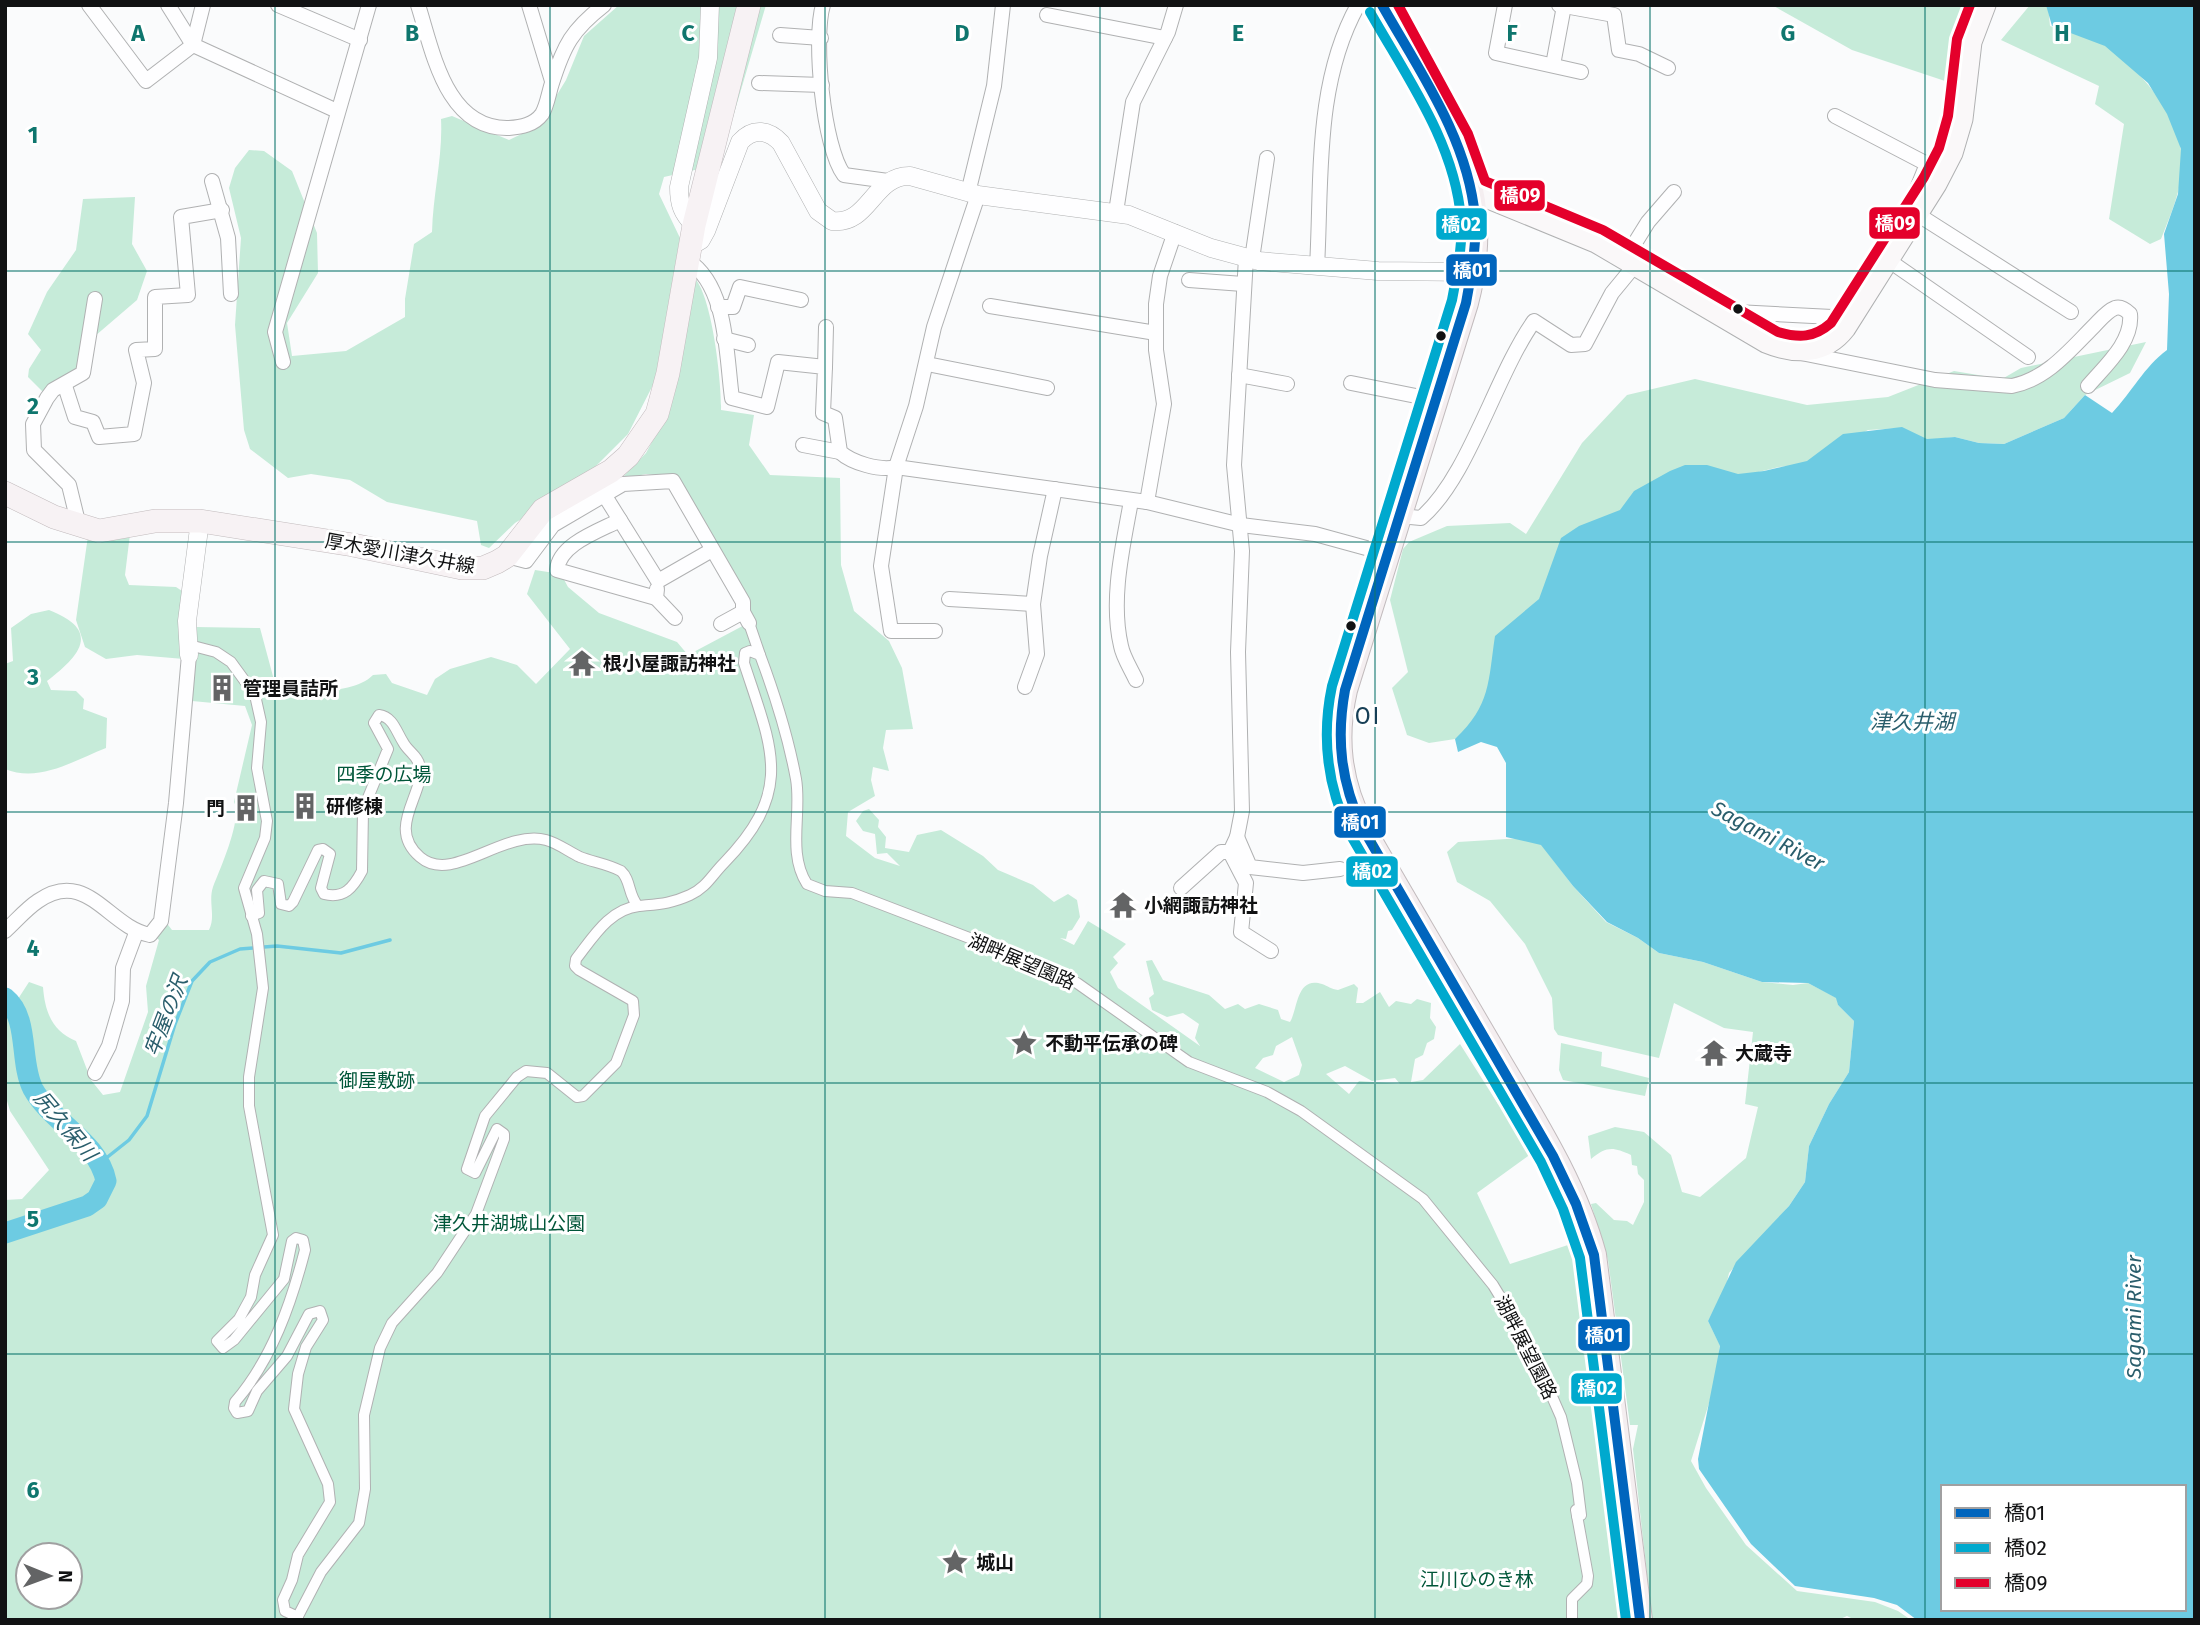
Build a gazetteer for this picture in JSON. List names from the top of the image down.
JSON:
{
  "streets": {
    "main road": ["厚木愛川津久井線"],
    "street": ["湖畔展望園路"]
  },
  "districts": ["OI"],
  "water": [
    "津久井湖",
    "Sagami River",
    "牢屋の沢",
    "尻久保川"
  ],
  "parks": [
    "四季の広場",
    "御屋敷跡",
    "津久井湖城山公園",
    "江川ひのき林"
  ],
  "places": {
    "temple": ["根小屋諏訪神社", "小網諏訪神社", "大蔵寺"],
    "building": ["管理員詰所", "研修棟", "門"],
    "place": ["不動平伝承の碑", "城山"]
  },
  "lines": ["transit line 橋01", "transit line 橋09", "transit line 橋02"],
  "legend": ["橋01", "橋02", "橋09"],
  "north": "right",
  "grid": {
    "columns": [
      "A",
      "B",
      "C",
      "D",
      "E",
      "F",
      "G",
      "H"
    ],
    "rows": [
      "1",
      "2",
      "3",
      "4",
      "5",
      "6"
    ]
  }
}
